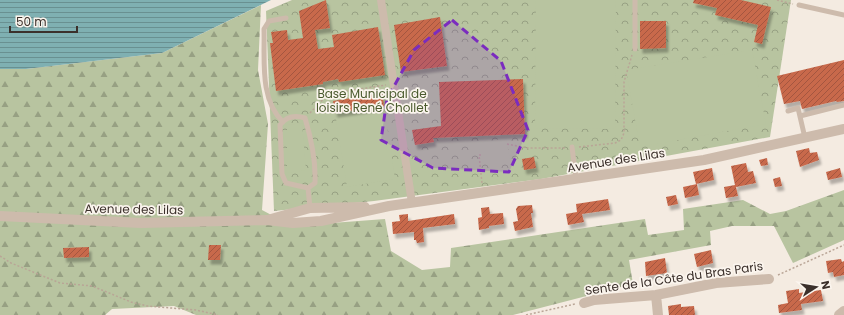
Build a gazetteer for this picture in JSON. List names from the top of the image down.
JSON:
{
  "streets": {
    "street": ["Avenue des Lilas", "Sente de la Côte du Bras Paris"]
  },
  "parks": ["Base Municipal de loisirs René Chollet"],
  "scale_bar": "50 m",
  "north": "right"
}
